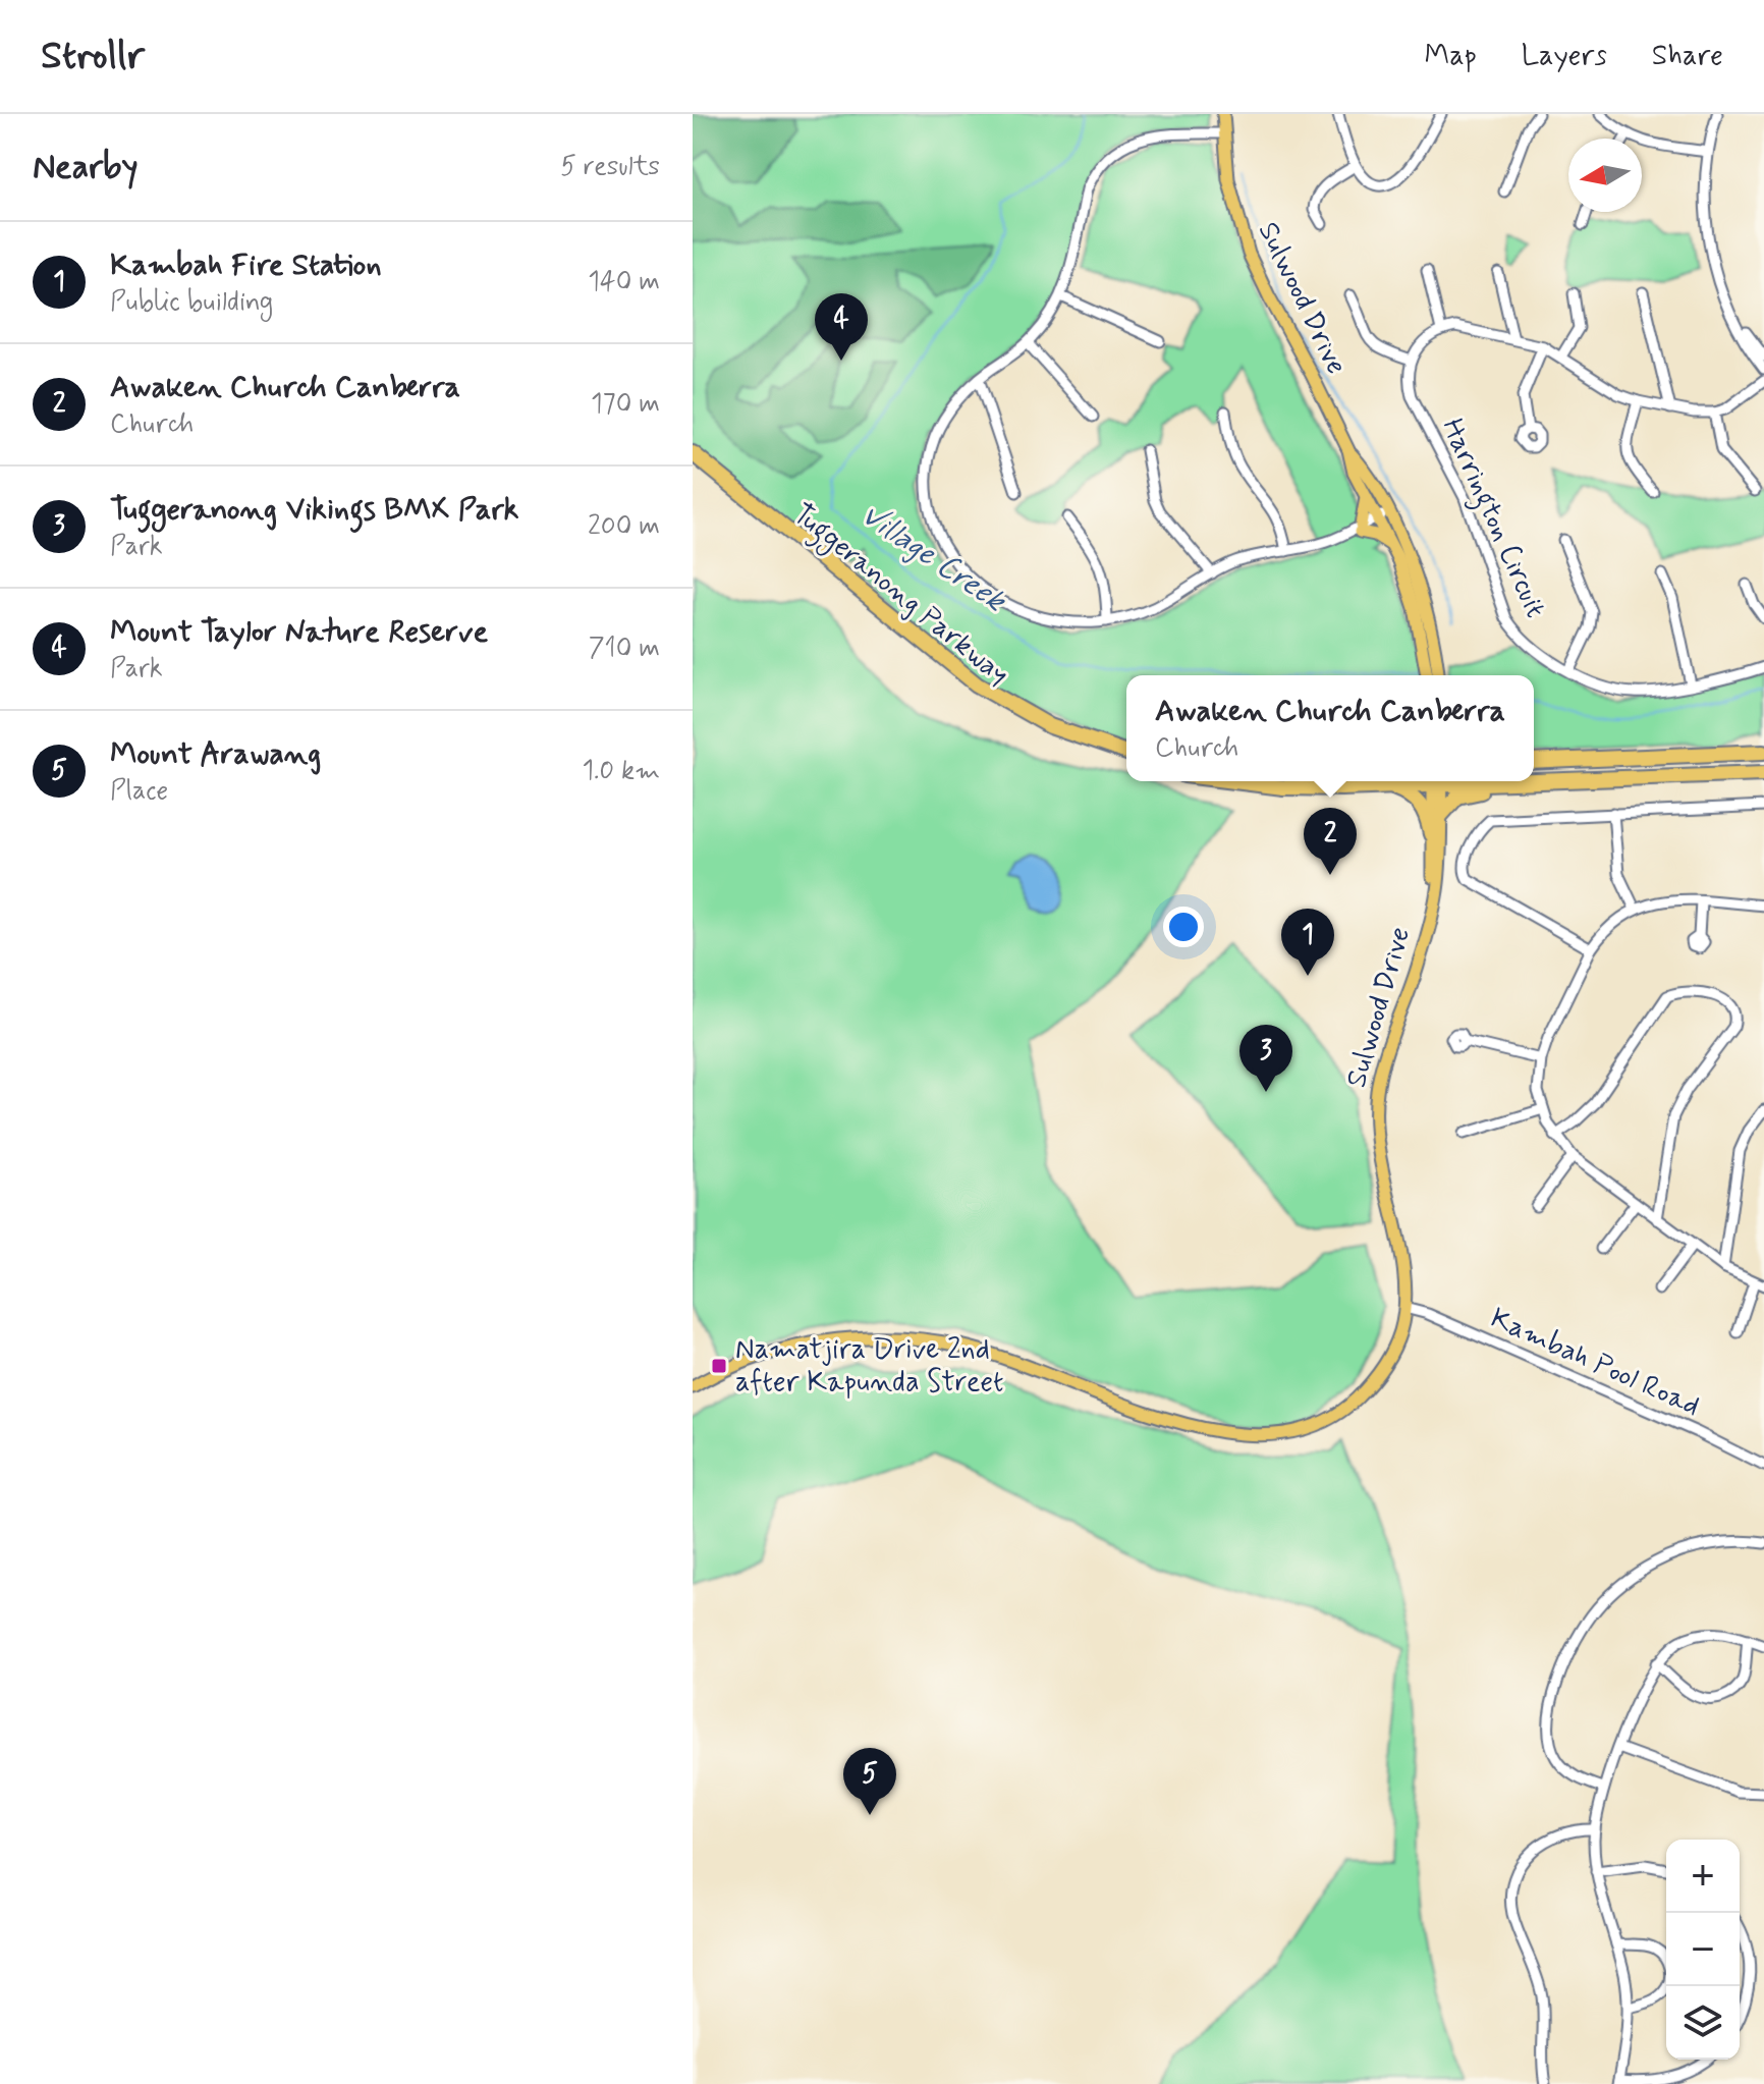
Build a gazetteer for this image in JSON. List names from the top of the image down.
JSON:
{
  "streets": {
    "highway": ["Tuggeranong Parkway"],
    "main road": ["Sulwood Drive"],
    "street": ["Harrington Circuit", "Kambah Pool Road"]
  },
  "crossings": [
    ["Sulwood Drive", "Kambah Pool Road"]
  ],
  "water": ["Village Creek"],
  "places": {
    "transit": ["Namatjira Drive 2nd after Kapunda Street"]
  },
  "north": "left",
  "page": {
    "header": "Strollr",
    "nav": ["Map", "Layers", "Share"],
    "heading": ["Nearby", "5 results"],
    "list": [
      {
        "mark": "1",
        "name": "Kambah Fire Station",
        "note": "Public building",
        "value": "140 m"
      },
      {
        "mark": "2",
        "name": "Awaken Church Canberra",
        "note": "Church",
        "value": "170 m"
      },
      {
        "mark": "3",
        "name": "Tuggeranong Vikings BMX Park",
        "note": "Park",
        "value": "200 m"
      },
      {
        "mark": "4",
        "name": "Mount Taylor Nature Reserve",
        "note": "Park",
        "value": "710 m"
      },
      {
        "mark": "5",
        "name": "Mount Arawang",
        "note": "Place",
        "value": "1.0 km"
      }
    ],
    "pins": [
      "4",
      "2",
      "1",
      "3",
      "5"
    ],
    "popup": ["Awaken Church Canberra", "Church"],
    "map_buttons": ["+", "−"]
  }
}
